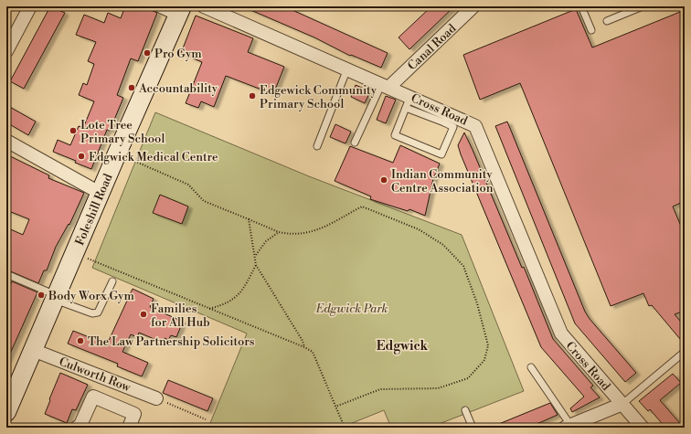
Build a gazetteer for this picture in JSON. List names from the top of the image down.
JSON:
{
  "streets": {
    "main road": ["Foleshill Road"],
    "street": ["Canal Road", "Cross Road", "Culworth Row"]
  },
  "crossings": [
    ["Canal Road", "Cross Road"],
    ["Foleshill Road", "Culworth Row"]
  ],
  "districts": ["Edgwick"],
  "parks": ["Edgwick Park"],
  "places": [
    "Pro Gym",
    "Accountability",
    "Edgewick Community Primary School",
    "Lote Tree Primary School",
    "Edgwick Medical Centre",
    "Indian Community Centre Association",
    "Body Worx Gym",
    "Families for All Hub",
    "The Law Partnership Solicitors"
  ]
}
